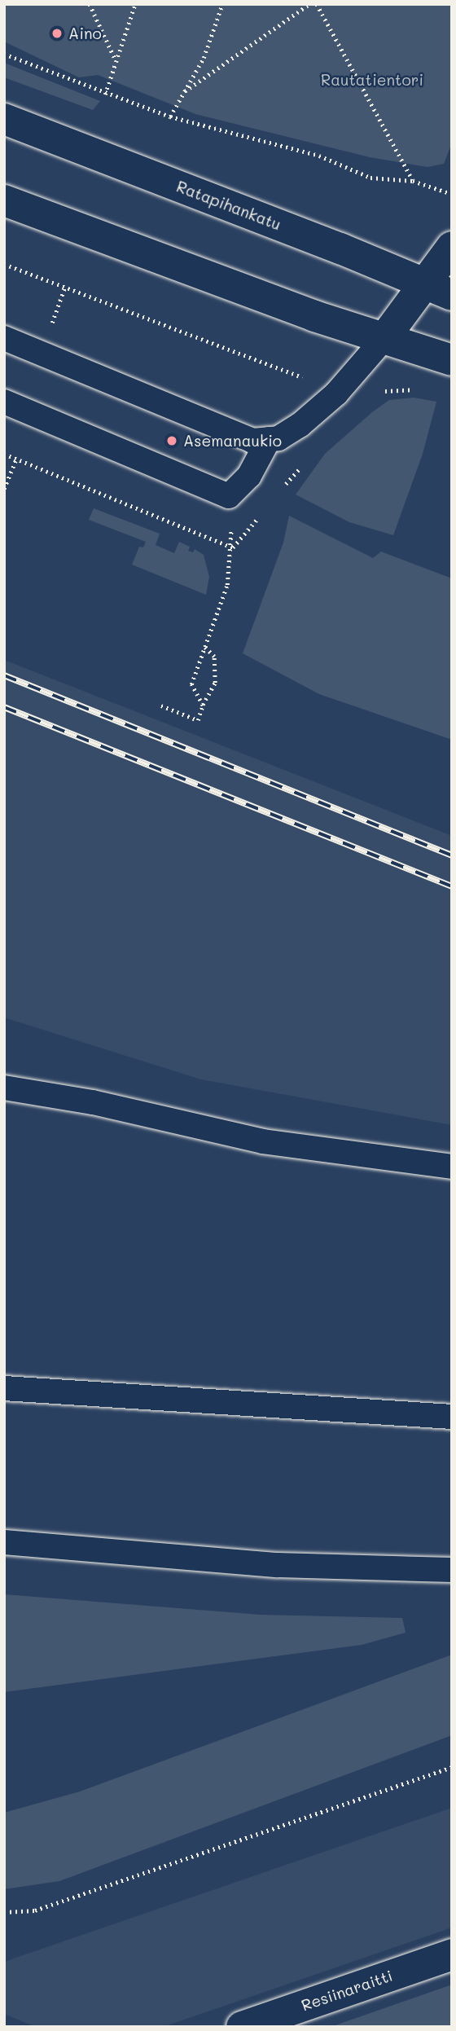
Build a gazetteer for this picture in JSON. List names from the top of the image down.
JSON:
{
  "streets": {
    "main road": ["Ratapihankatu", "Resiinaraitti"]
  },
  "parks": ["Rautatientori"],
  "places": ["Aino", "Asemanaukio"]
}
